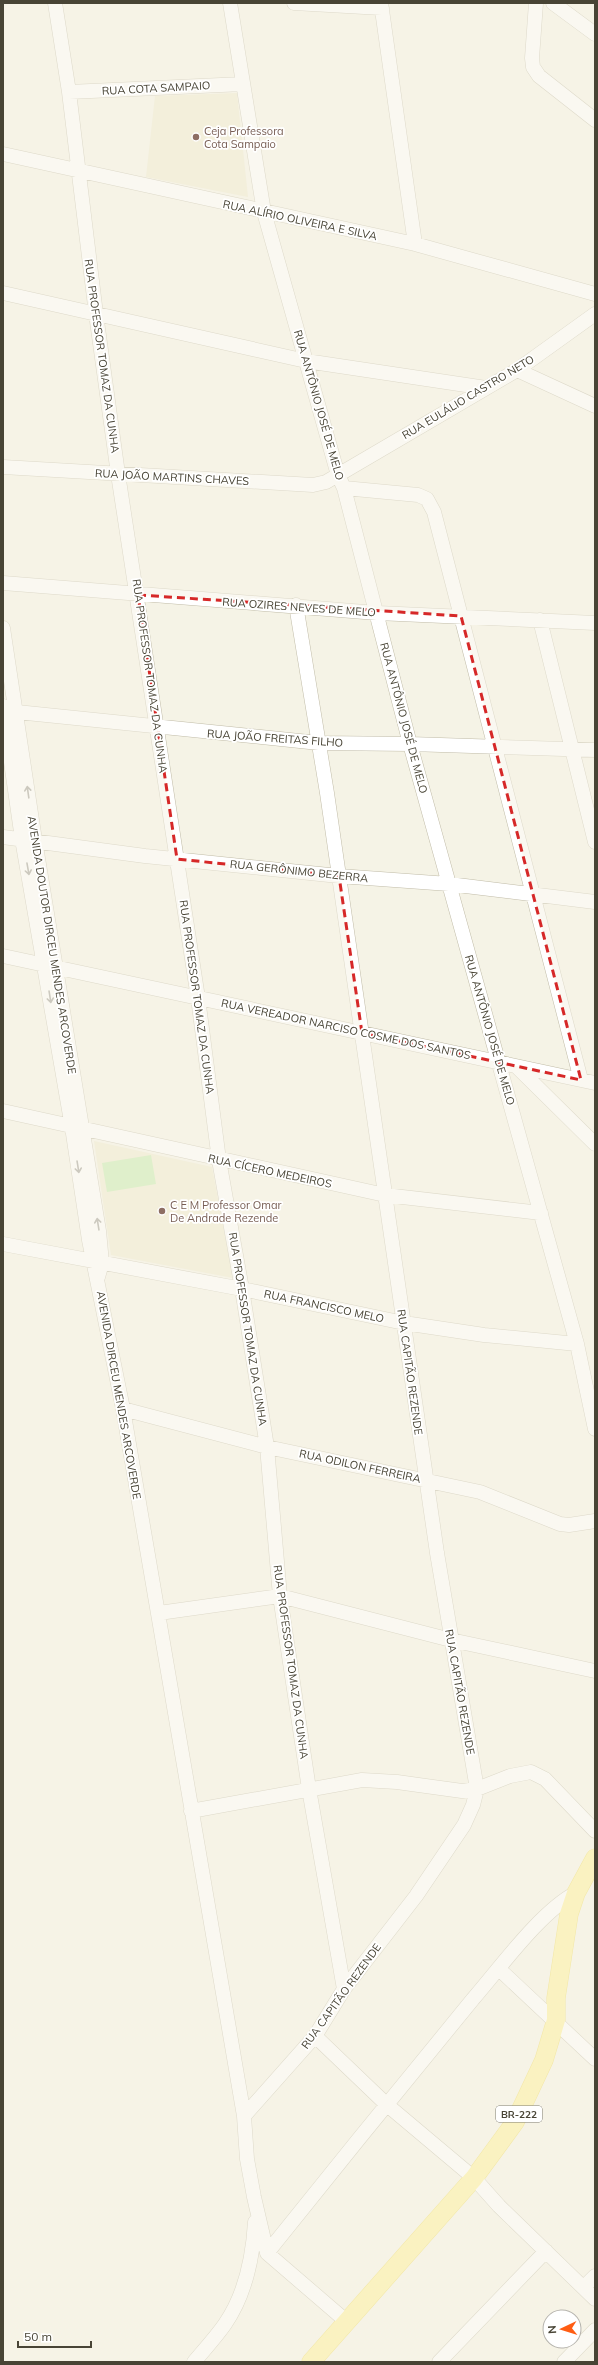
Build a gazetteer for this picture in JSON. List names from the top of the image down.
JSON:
{
  "streets": {
    "main road": ["BR-222"],
    "street": [
      "RUA COTA SAMPAIO",
      "RUA ALÍRIO OLIVEIRA E SILVA",
      "RUA PROFESSOR TOMAZ DA CUNHA",
      "RUA EULÁLIO CASTRO NETO",
      "RUA ANTÔNIO JOSÉ DE MELO",
      "RUA JOÃO MARTINS CHAVES",
      "RUA OZIRES NEVES DE MELO",
      "RUA JOÃO FREITAS FILHO",
      "RUA GERÔNIMO BEZERRA",
      "AVENIDA DOUTOR DIRCEU MENDES ARCOVERDE",
      "RUA VEREADOR NARCISO COSME DOS SANTOS",
      "RUA CÍCERO MEDEIROS",
      "RUA FRANCISCO MELO",
      "RUA CAPITÃO REZENDE",
      "AVENIDA DIRCEU MENDES ARCOVERDE",
      "RUA ODILON FERREIRA"
    ]
  },
  "crossings": [
    ["RUA COTA SAMPAIO", "RUA PROFESSOR TOMAZ DA CUNHA"],
    ["RUA COTA SAMPAIO", "RUA ANTÔNIO JOSÉ DE MELO"],
    ["RUA ALÍRIO OLIVEIRA E SILVA", "RUA PROFESSOR TOMAZ DA CUNHA"],
    ["RUA ALÍRIO OLIVEIRA E SILVA", "RUA ANTÔNIO JOSÉ DE MELO"],
    ["RUA PROFESSOR TOMAZ DA CUNHA", "RUA JOÃO MARTINS CHAVES"],
    ["RUA PROFESSOR TOMAZ DA CUNHA", "RUA OZIRES NEVES DE MELO"],
    ["RUA PROFESSOR TOMAZ DA CUNHA", "RUA JOÃO FREITAS FILHO"],
    ["RUA PROFESSOR TOMAZ DA CUNHA", "RUA GERÔNIMO BEZERRA"],
    ["RUA PROFESSOR TOMAZ DA CUNHA", "RUA VEREADOR NARCISO COSME DOS SANTOS"],
    ["RUA PROFESSOR TOMAZ DA CUNHA", "RUA CÍCERO MEDEIROS"],
    ["RUA PROFESSOR TOMAZ DA CUNHA", "RUA FRANCISCO MELO"],
    ["RUA PROFESSOR TOMAZ DA CUNHA", "RUA CAPITÃO REZENDE"],
    ["RUA PROFESSOR TOMAZ DA CUNHA", "RUA ODILON FERREIRA"],
    ["RUA EULÁLIO CASTRO NETO", "RUA ANTÔNIO JOSÉ DE MELO"],
    ["RUA EULÁLIO CASTRO NETO", "RUA JOÃO MARTINS CHAVES"],
    ["RUA ANTÔNIO JOSÉ DE MELO", "RUA JOÃO MARTINS CHAVES"],
    ["RUA ANTÔNIO JOSÉ DE MELO", "RUA OZIRES NEVES DE MELO"],
    ["RUA ANTÔNIO JOSÉ DE MELO", "RUA JOÃO FREITAS FILHO"],
    ["RUA ANTÔNIO JOSÉ DE MELO", "RUA GERÔNIMO BEZERRA"],
    ["RUA ANTÔNIO JOSÉ DE MELO", "RUA VEREADOR NARCISO COSME DOS SANTOS"],
    ["RUA ANTÔNIO JOSÉ DE MELO", "RUA CÍCERO MEDEIROS"],
    ["RUA ANTÔNIO JOSÉ DE MELO", "RUA FRANCISCO MELO"],
    ["RUA OZIRES NEVES DE MELO", "RUA CAPITÃO REZENDE"],
    ["RUA JOÃO FREITAS FILHO", "AVENIDA DOUTOR DIRCEU MENDES ARCOVERDE"],
    ["RUA JOÃO FREITAS FILHO", "RUA CAPITÃO REZENDE"],
    ["RUA GERÔNIMO BEZERRA", "AVENIDA DOUTOR DIRCEU MENDES ARCOVERDE"],
    ["RUA GERÔNIMO BEZERRA", "RUA CAPITÃO REZENDE"],
    ["AVENIDA DOUTOR DIRCEU MENDES ARCOVERDE", "RUA VEREADOR NARCISO COSME DOS SANTOS"],
    ["AVENIDA DOUTOR DIRCEU MENDES ARCOVERDE", "RUA CÍCERO MEDEIROS"],
    ["AVENIDA DOUTOR DIRCEU MENDES ARCOVERDE", "RUA FRANCISCO MELO"],
    ["AVENIDA DOUTOR DIRCEU MENDES ARCOVERDE", "AVENIDA DIRCEU MENDES ARCOVERDE"],
    ["RUA VEREADOR NARCISO COSME DOS SANTOS", "RUA CAPITÃO REZENDE"],
    ["RUA CÍCERO MEDEIROS", "RUA CAPITÃO REZENDE"],
    ["RUA FRANCISCO MELO", "RUA CAPITÃO REZENDE"],
    ["RUA FRANCISCO MELO", "AVENIDA DIRCEU MENDES ARCOVERDE"],
    ["RUA CAPITÃO REZENDE", "AVENIDA DIRCEU MENDES ARCOVERDE"],
    ["RUA CAPITÃO REZENDE", "RUA ODILON FERREIRA"],
    ["AVENIDA DIRCEU MENDES ARCOVERDE", "RUA ODILON FERREIRA"]
  ],
  "places": ["Ceja Professora Cota Sampaio", "C E M Professor Omar De Andrade Rezende"],
  "scale_bar": "50 m",
  "north": "left"
}
